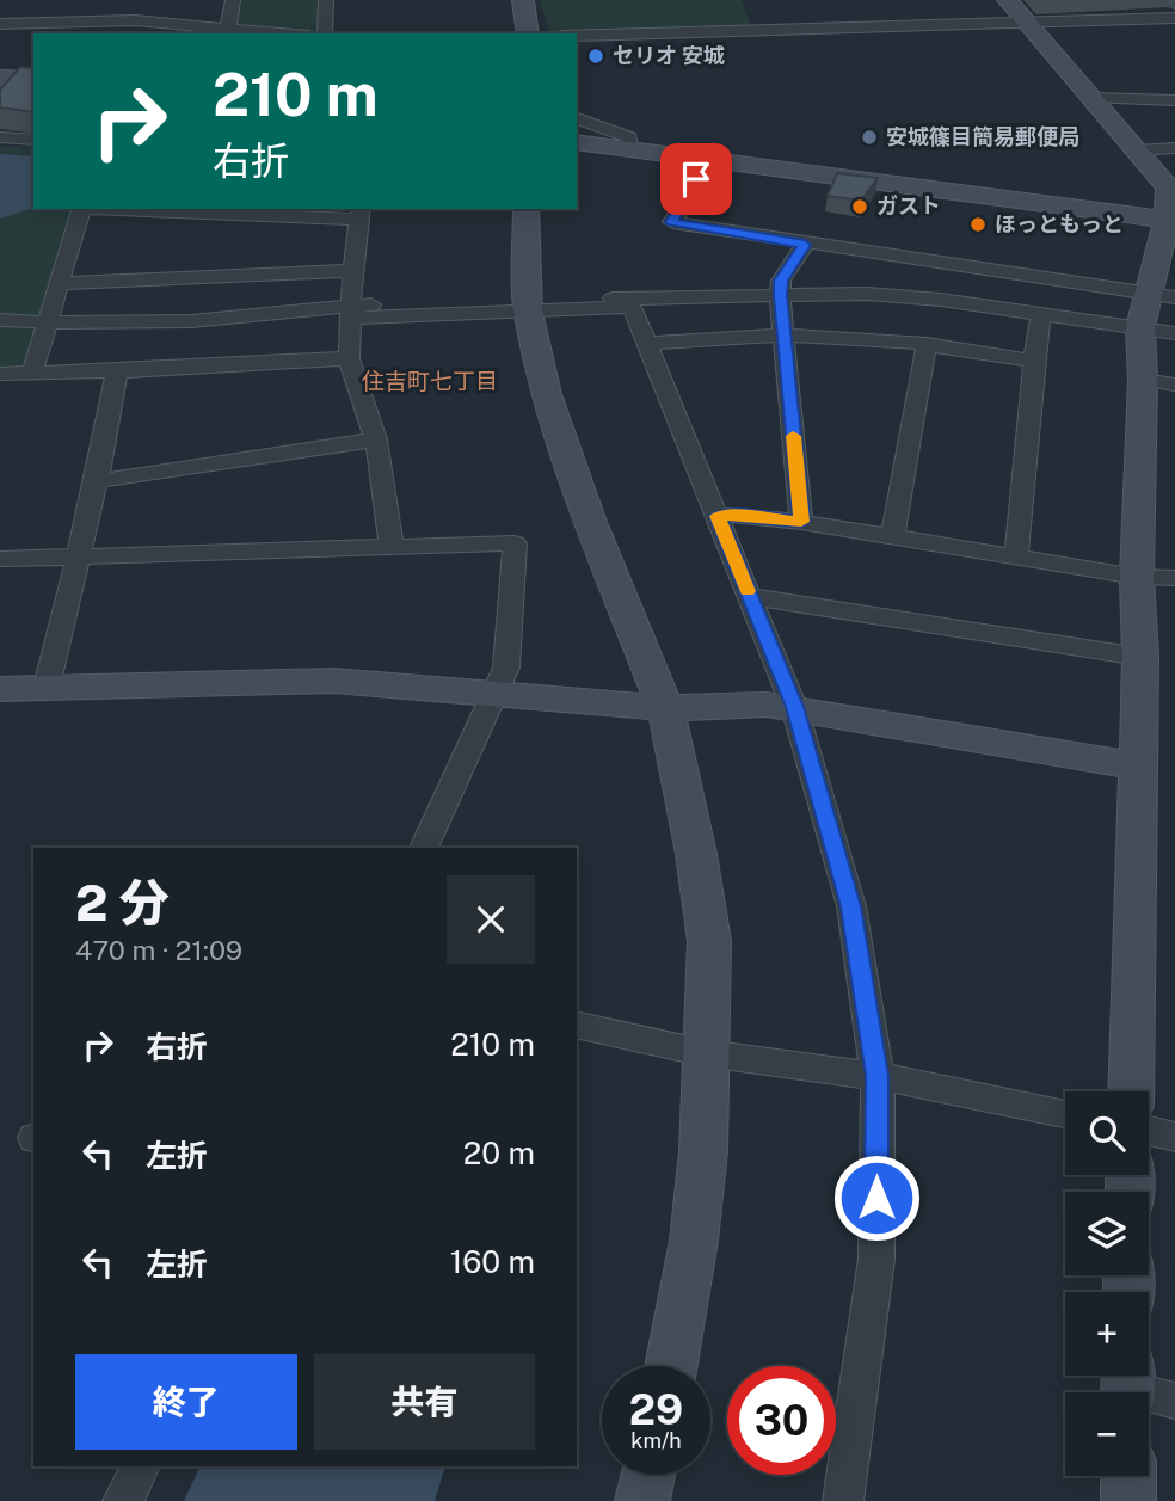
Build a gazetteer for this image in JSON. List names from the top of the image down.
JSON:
{
  "districts": ["住吉町七丁目"],
  "places": [
    "セリオ 安城",
    "安城篠目簡易郵便局",
    "ガスト",
    "ほっともっと"
  ],
  "page": {
    "turn": ["210 m", "右折"],
    "heading": ["2 分", "470 m · 21:09"],
    "list": [
      {
        "name": "右折",
        "value": "210 m"
      },
      {
        "name": "左折",
        "value": "20 m"
      },
      {
        "name": "左折",
        "value": "160 m"
      }
    ],
    "map_buttons": ["+", "−"],
    "buttons": ["終了", "共有"],
    "speed": "29 km/h",
    "limit": "30"
  }
}
